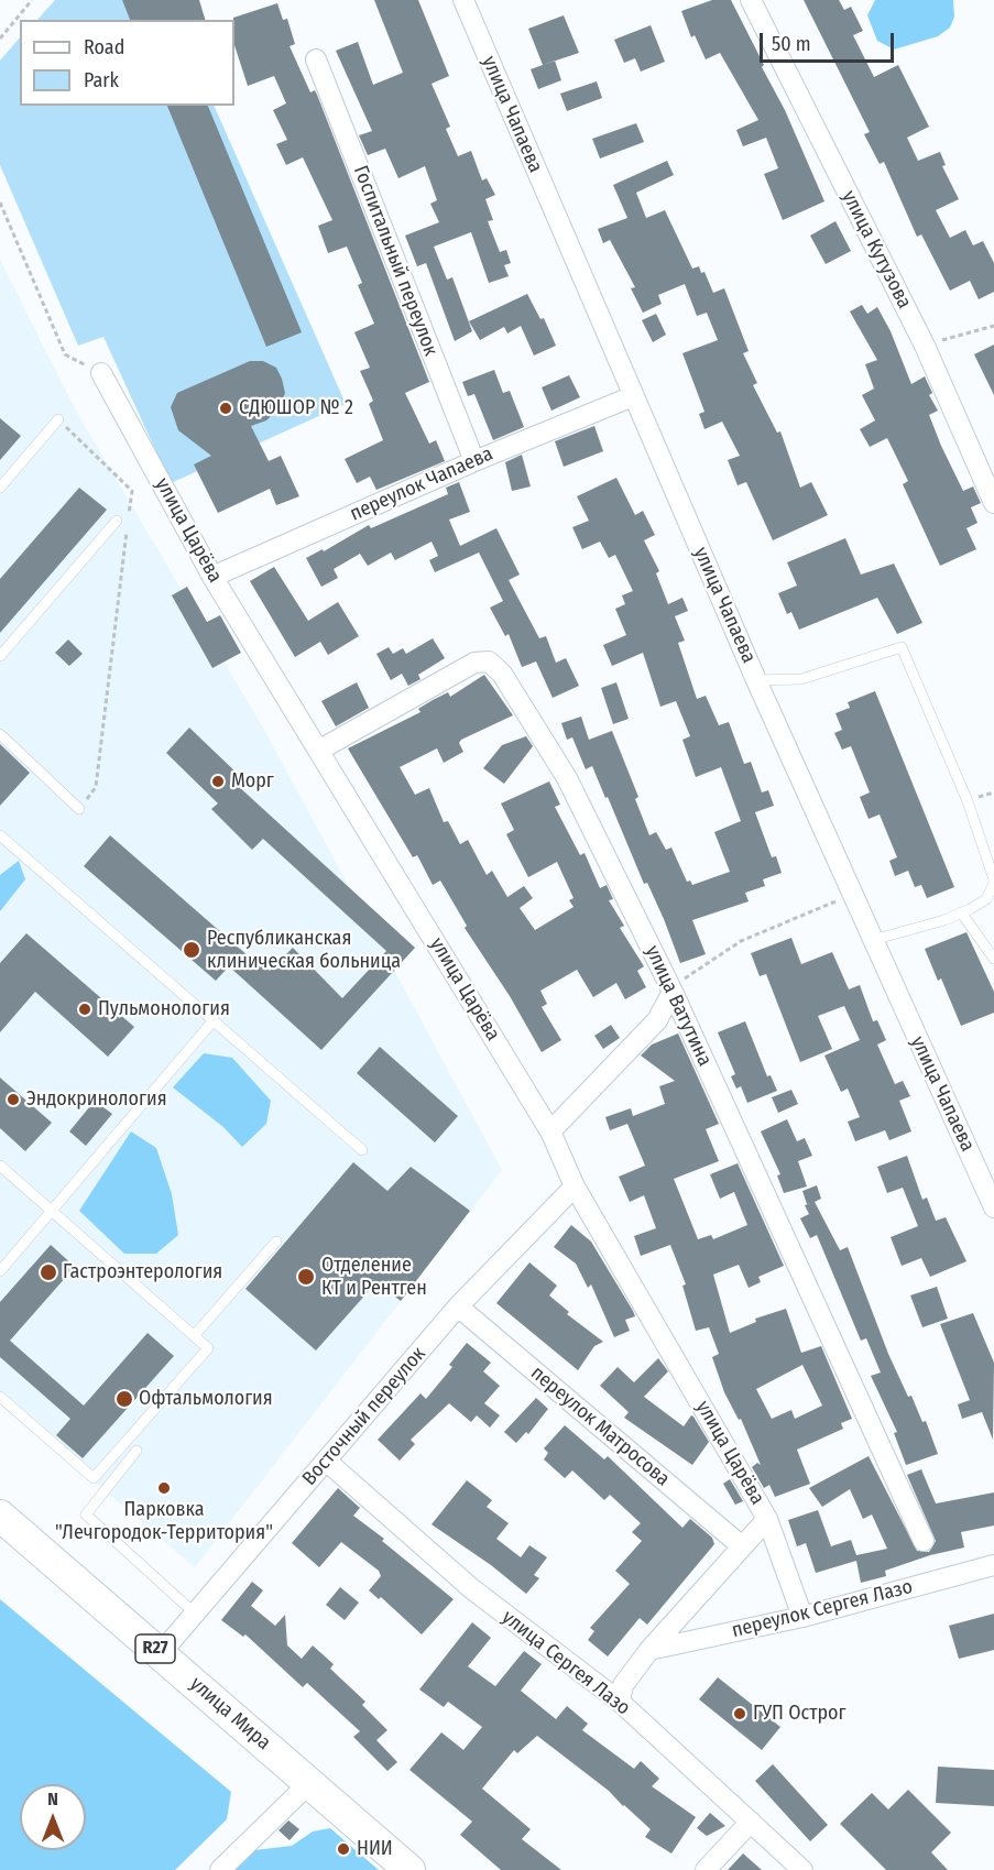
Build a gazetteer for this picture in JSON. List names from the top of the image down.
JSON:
{
  "streets": {
    "main road": ["R27", "улица Мира"],
    "street": [
      "улица Чапаева",
      "улица Кутузова",
      "Госпитальный переулок",
      "переулок Чапаева",
      "улица Царёва",
      "улица Ватутина",
      "Восточный переулок",
      "переулок Матросова",
      "переулок Сергея Лазо",
      "улица Сергея Лазо"
    ]
  },
  "crossings": [
    ["улица Чапаева", "переулок Чапаева"],
    ["Госпитальный переулок", "переулок Чапаева"],
    ["переулок Чапаева", "улица Царёва"],
    ["улица Царёва", "улица Ватутина"],
    ["улица Царёва", "Восточный переулок"],
    ["улица Царёва", "переулок Сергея Лазо"],
    ["Восточный переулок", "переулок Матросова"],
    ["Восточный переулок", "улица Сергея Лазо"],
    ["Восточный переулок", "улица Мира"]
  ],
  "places": [
    "СДЮШОР № 2",
    "Морг",
    "Республиканская клиническая больница",
    "Пульмонология",
    "Эндокринология",
    "Гастроэнтерология",
    "Отделение КТ и Рентген",
    "Офтальмология",
    "Парковка \"Лечгородок-Территория\"",
    "ГУП Острог",
    "НИИ"
  ],
  "legend": ["Road", "Park"],
  "scale_bar": "50 m",
  "north": "top"
}
